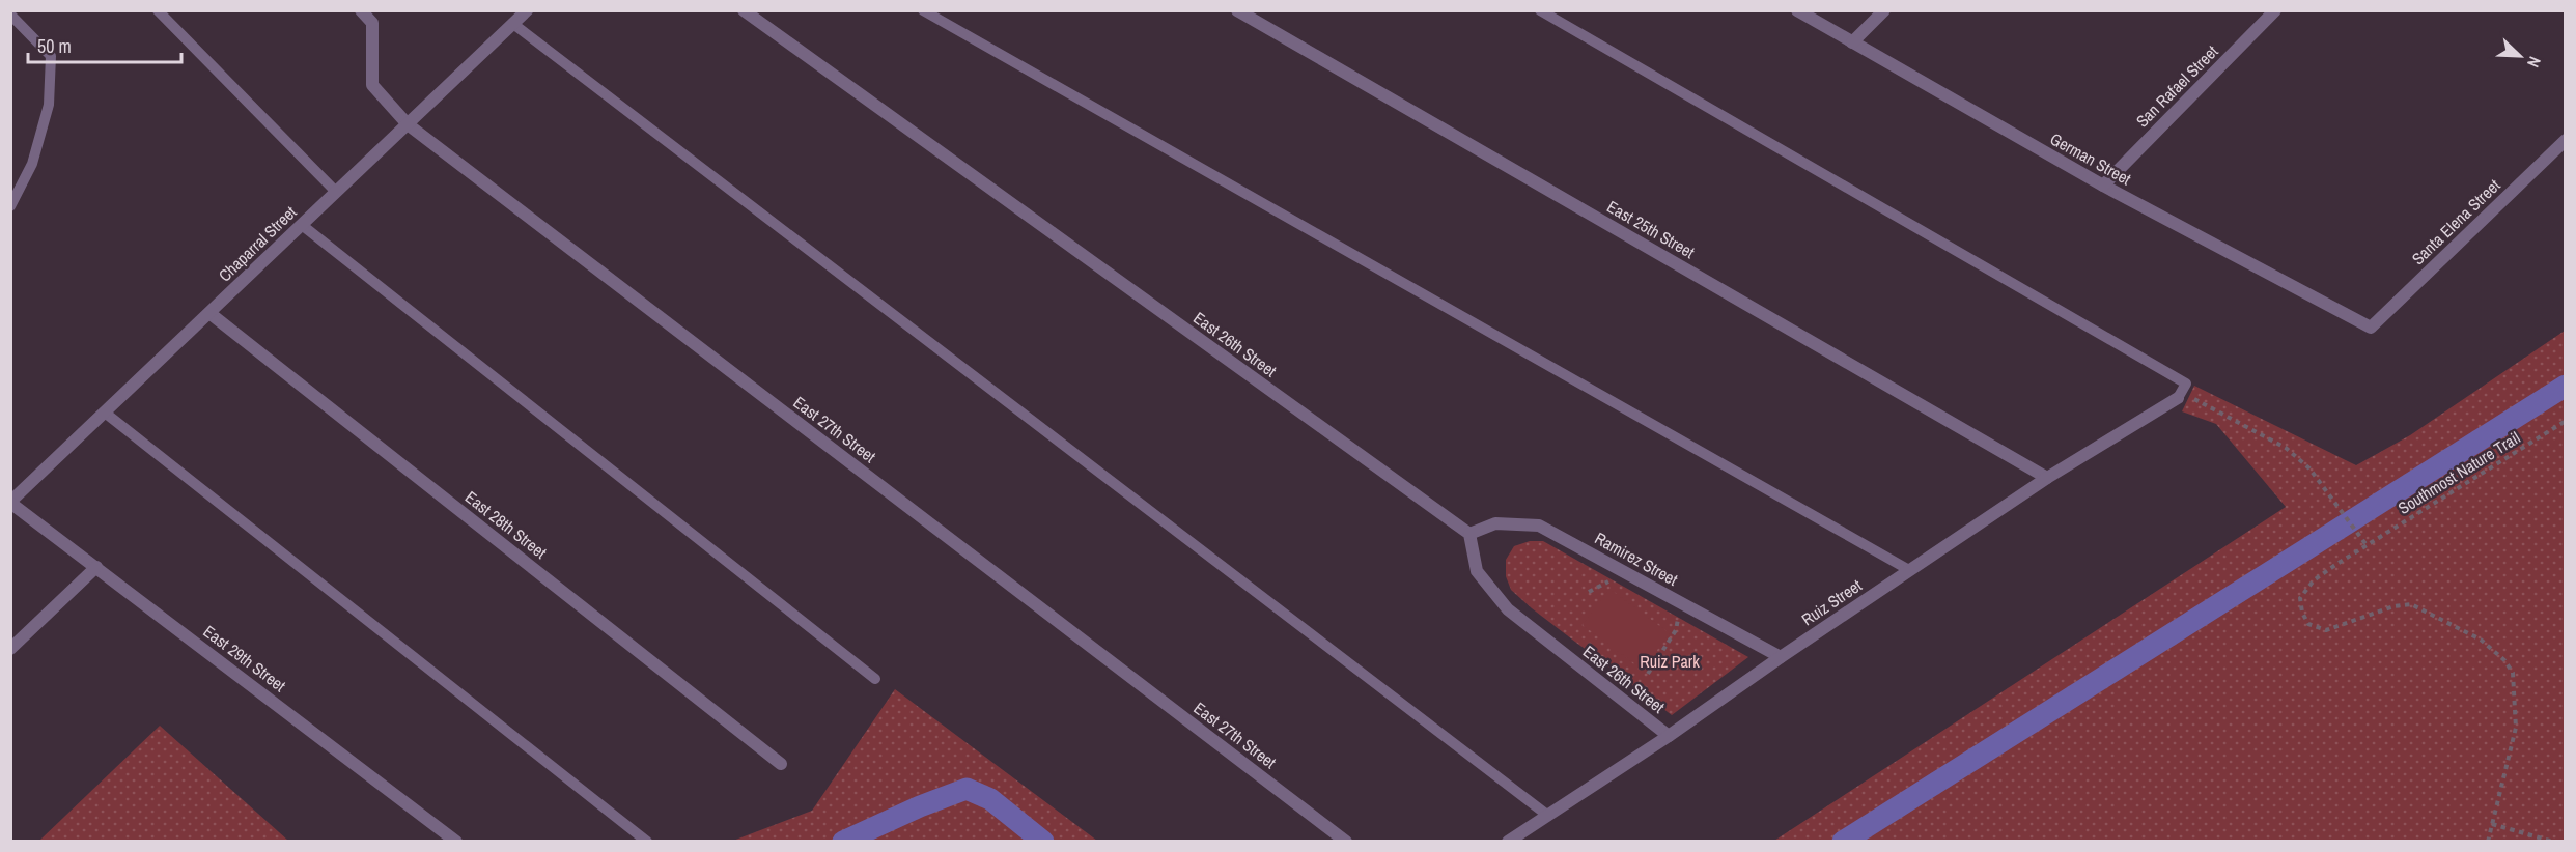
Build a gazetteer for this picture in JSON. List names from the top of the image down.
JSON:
{
  "streets": {
    "street": [
      "San Rafael Street",
      "German Street",
      "Santa Elena Street",
      "East 25th Street",
      "Chaparral Street",
      "East 26th Street",
      "East 27th Street",
      "East 28th Street",
      "Ramirez Street",
      "Ruiz Street",
      "East 29th Street"
    ],
    "path": ["Southmost Nature Trail"]
  },
  "crossings": [
    ["San Rafael Street", "German Street"],
    ["German Street", "Santa Elena Street"],
    ["East 25th Street", "Ruiz Street"],
    ["Chaparral Street", "East 27th Street"],
    ["Chaparral Street", "East 28th Street"],
    ["Chaparral Street", "East 29th Street"],
    ["East 26th Street", "Ramirez Street"],
    ["East 26th Street", "Ruiz Street"],
    ["Ramirez Street", "Ruiz Street"]
  ],
  "parks": ["Ruiz Park"],
  "scale_bar": "50 m",
  "north": "bottom right"
}
